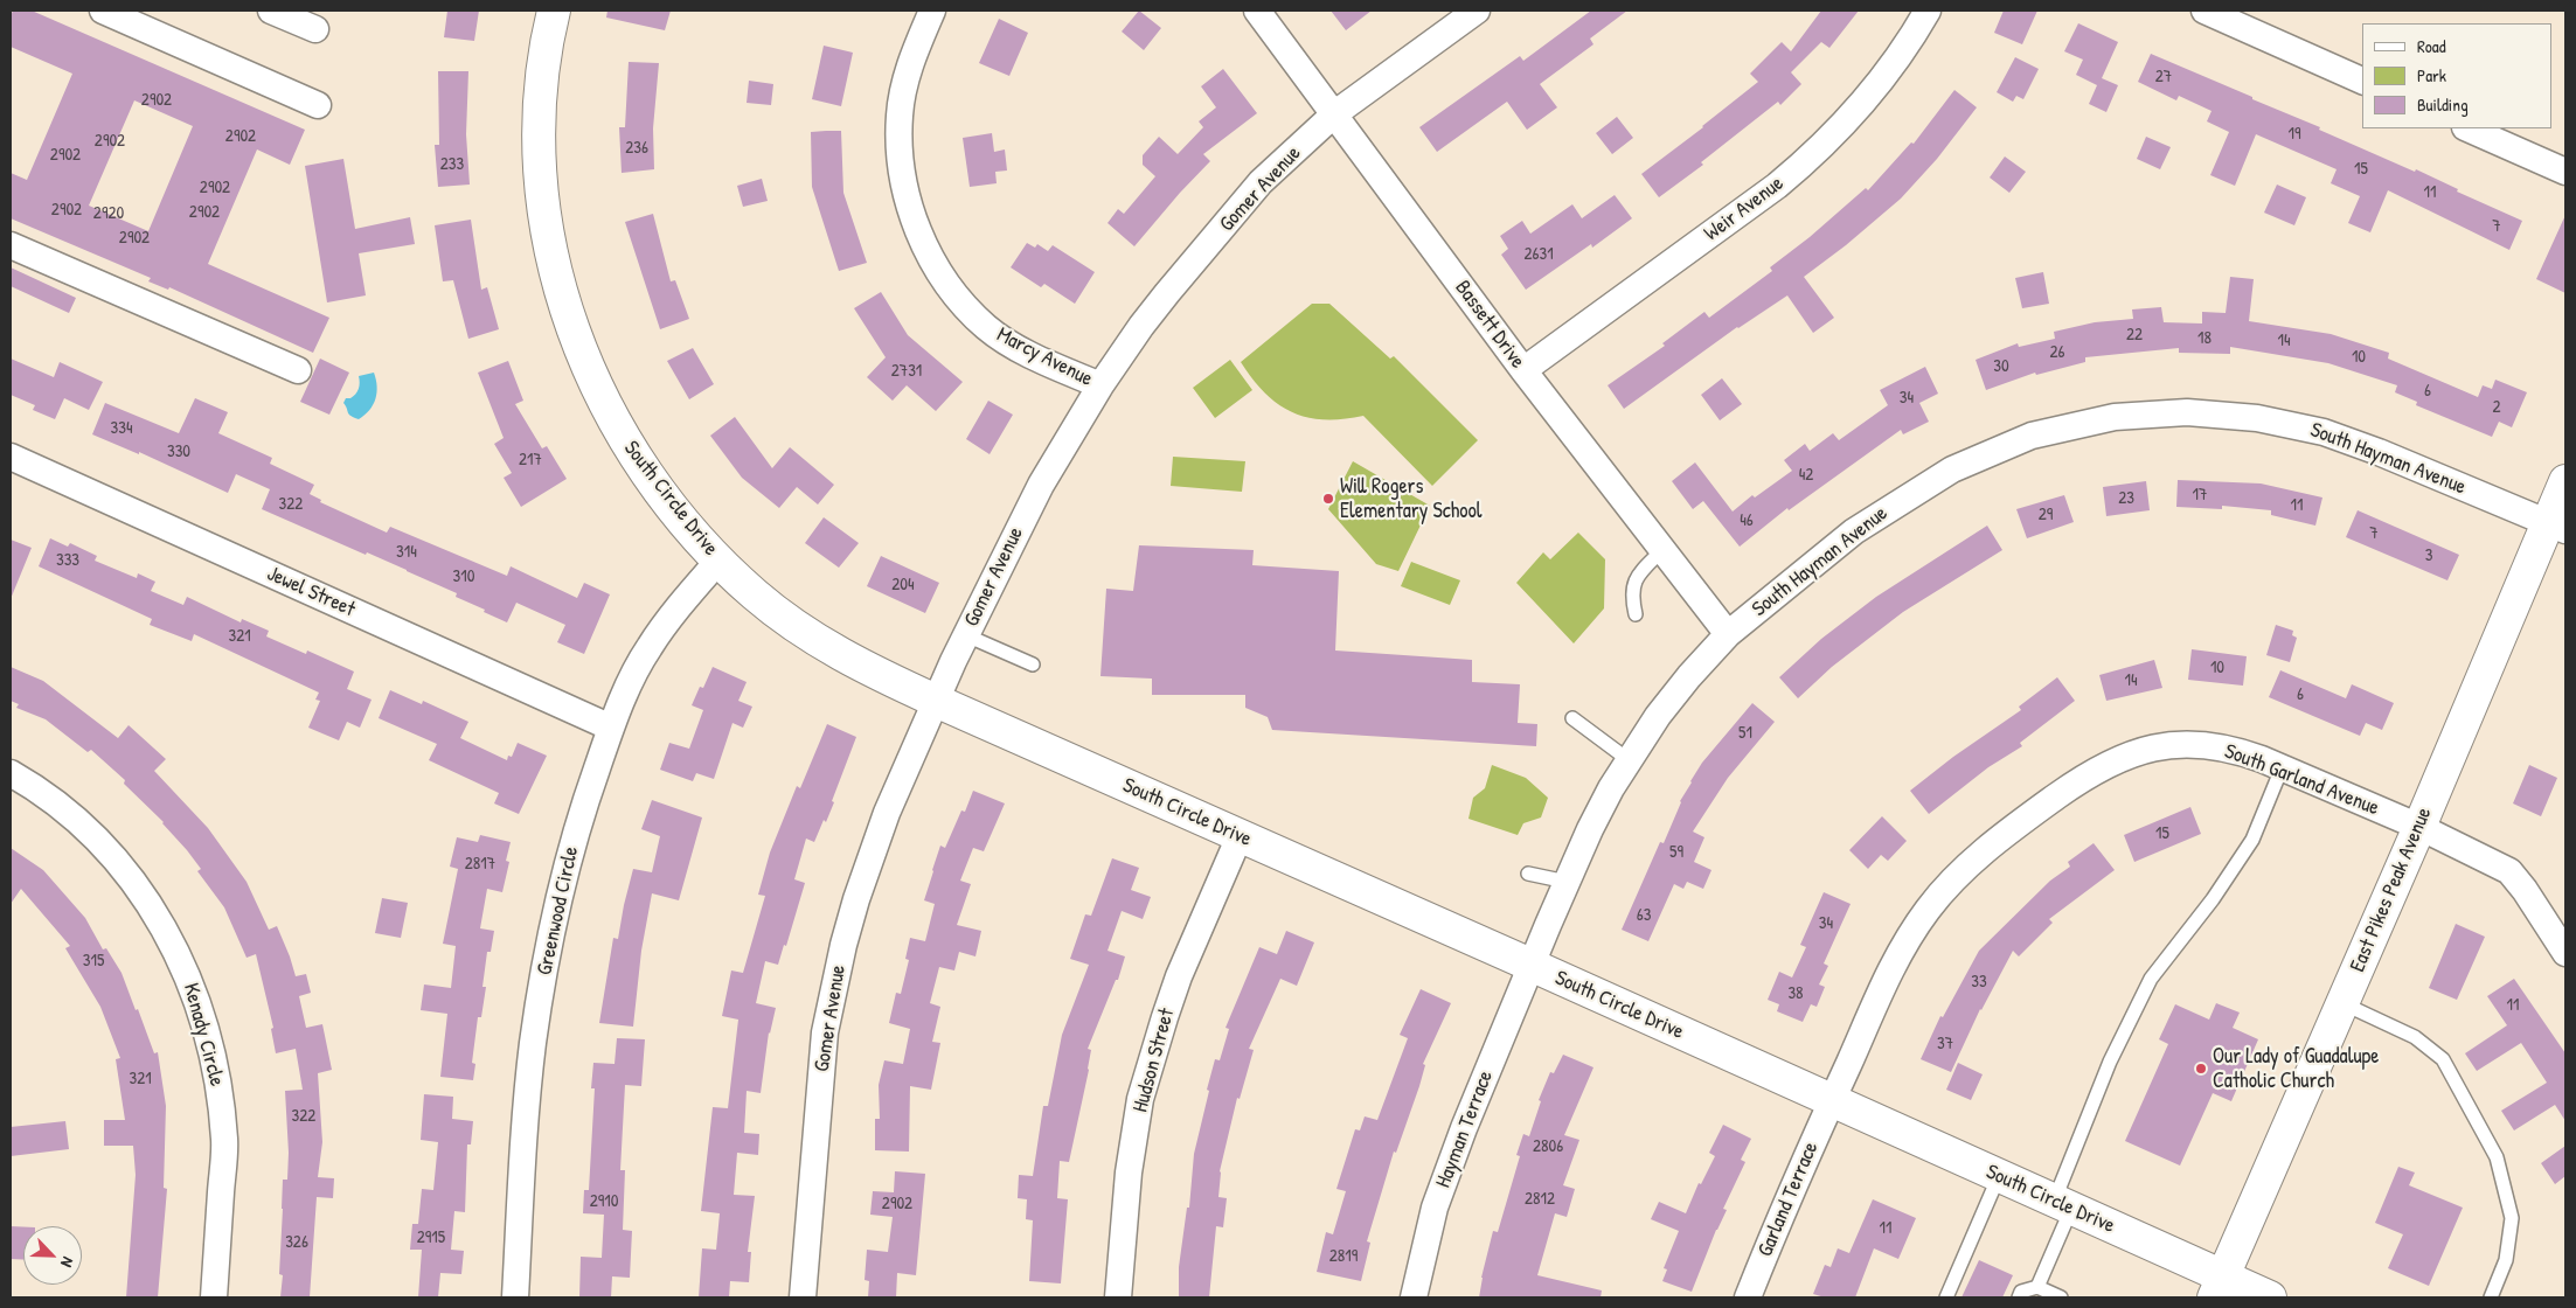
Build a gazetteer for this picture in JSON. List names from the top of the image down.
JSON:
{
  "streets": {
    "main road": ["South Circle Drive", "East Pikes Peak Avenue"],
    "street": [
      "Gomer Avenue",
      "Weir Avenue",
      "Bassett Drive",
      "Marcy Avenue",
      "South Hayman Avenue",
      "Jewel Street",
      "South Garland Avenue",
      "Greenwood Circle",
      "Kenady Circle",
      "Hudson Street",
      "Hayman Terrace",
      "Garland Terrace"
    ]
  },
  "crossings": [
    ["Gomer Avenue", "Bassett Drive"],
    ["Gomer Avenue", "Marcy Avenue"],
    ["Gomer Avenue", "South Circle Drive"],
    ["Weir Avenue", "Bassett Drive"],
    ["Bassett Drive", "South Hayman Avenue"],
    ["South Hayman Avenue", "South Circle Drive"],
    ["South Hayman Avenue", "East Pikes Peak Avenue"],
    ["South Hayman Avenue", "Hayman Terrace"],
    ["South Circle Drive", "South Garland Avenue"],
    ["South Circle Drive", "East Pikes Peak Avenue"],
    ["South Circle Drive", "Greenwood Circle"],
    ["South Circle Drive", "Hudson Street"],
    ["South Circle Drive", "Hayman Terrace"],
    ["South Circle Drive", "Garland Terrace"],
    ["Jewel Street", "Greenwood Circle"],
    ["South Garland Avenue", "East Pikes Peak Avenue"],
    ["South Garland Avenue", "Garland Terrace"]
  ],
  "places": ["Will Rogers Elementary School", "Our Lady of Guadalupe Catholic Church"],
  "house_numbers": [
    "27",
    "2902",
    "19",
    "2902",
    "2902",
    "236",
    "2902",
    "233",
    "15",
    "2902",
    "11",
    "2902",
    "2902",
    "2920",
    "7",
    "2902",
    "2631",
    "22",
    "18",
    "14",
    "26",
    "10",
    "30",
    "2731",
    "6",
    "34",
    "2",
    "334",
    "330",
    "217",
    "42",
    "17",
    "23",
    "322",
    "11",
    "29",
    "46",
    "7",
    "314",
    "3",
    "333",
    "310",
    "204",
    "321",
    "10",
    "14",
    "6",
    "51",
    "15",
    "59",
    "2817",
    "63",
    "34",
    "315",
    "33",
    "38",
    "11",
    "37",
    "321",
    "322",
    "2806",
    "2812",
    "2910",
    "2902",
    "11",
    "2915",
    "326",
    "2819"
  ],
  "legend": ["Road", "Park", "Building"],
  "north": "bottom right"
}
